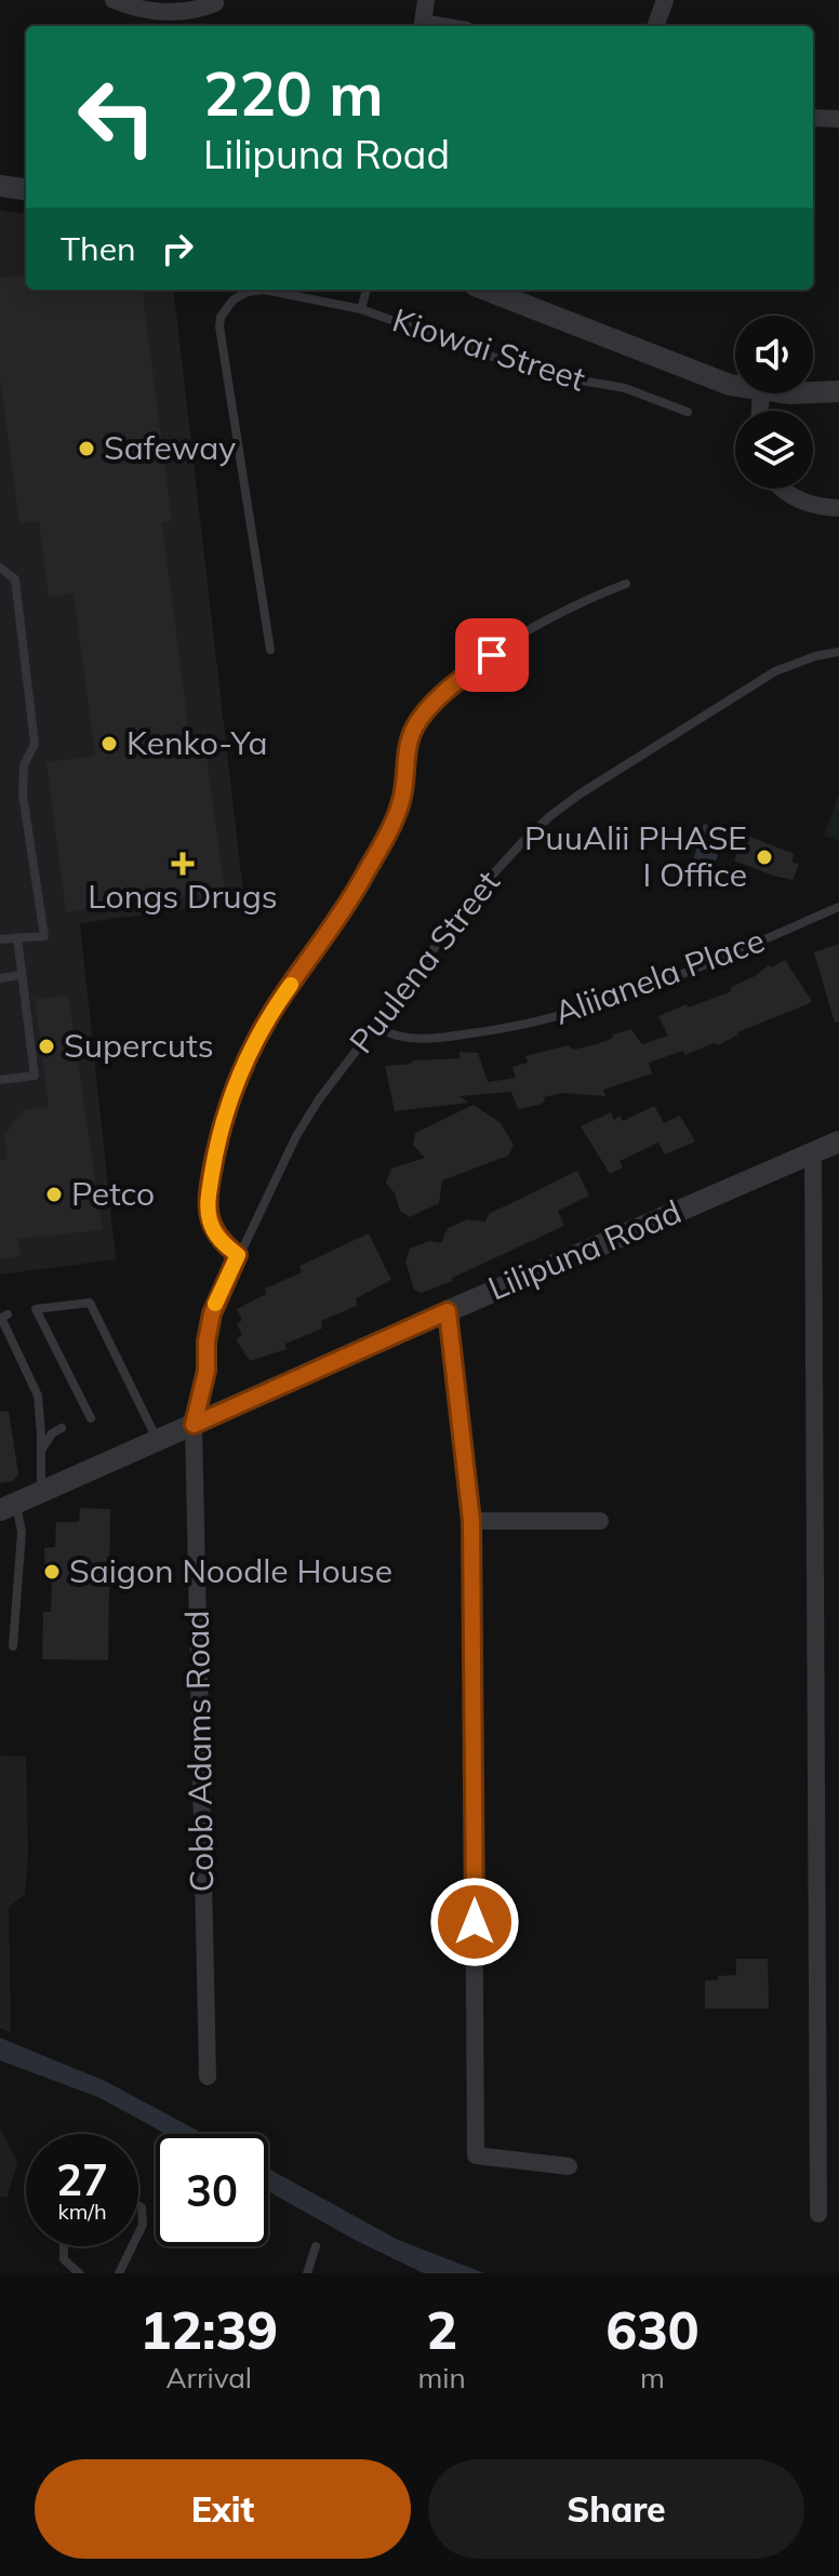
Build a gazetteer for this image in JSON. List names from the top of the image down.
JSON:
{
  "streets": {
    "street": ["Lilipuna Road", "Cobb Adams Road"],
    "lane": ["Kiowai Street", "Puulena Street", "Aliianela Place"]
  },
  "crossings": [
    ["Puulena Street", "Aliianela Place"],
    ["Puulena Street", "Lilipuna Road"],
    ["Puulena Street", "Cobb Adams Road"],
    ["Lilipuna Road", "Cobb Adams Road"]
  ],
  "places": {
    "other": [
      "Safeway",
      "Kenko-Ya",
      "PuuAlii PHASE I Office",
      "Supercuts",
      "Petco",
      "Saigon Noodle House"
    ],
    "health": ["Longs Drugs"]
  },
  "page": {
    "turn": ["220 m", "Lilipuna Road"],
    "then": "Then",
    "speed": "27 km/h",
    "limit": "30",
    "eta": [
      "12:39",
      "Arrival",
      "2",
      "min",
      "630",
      "m"
    ],
    "buttons": ["Exit", "Share"]
  }
}
